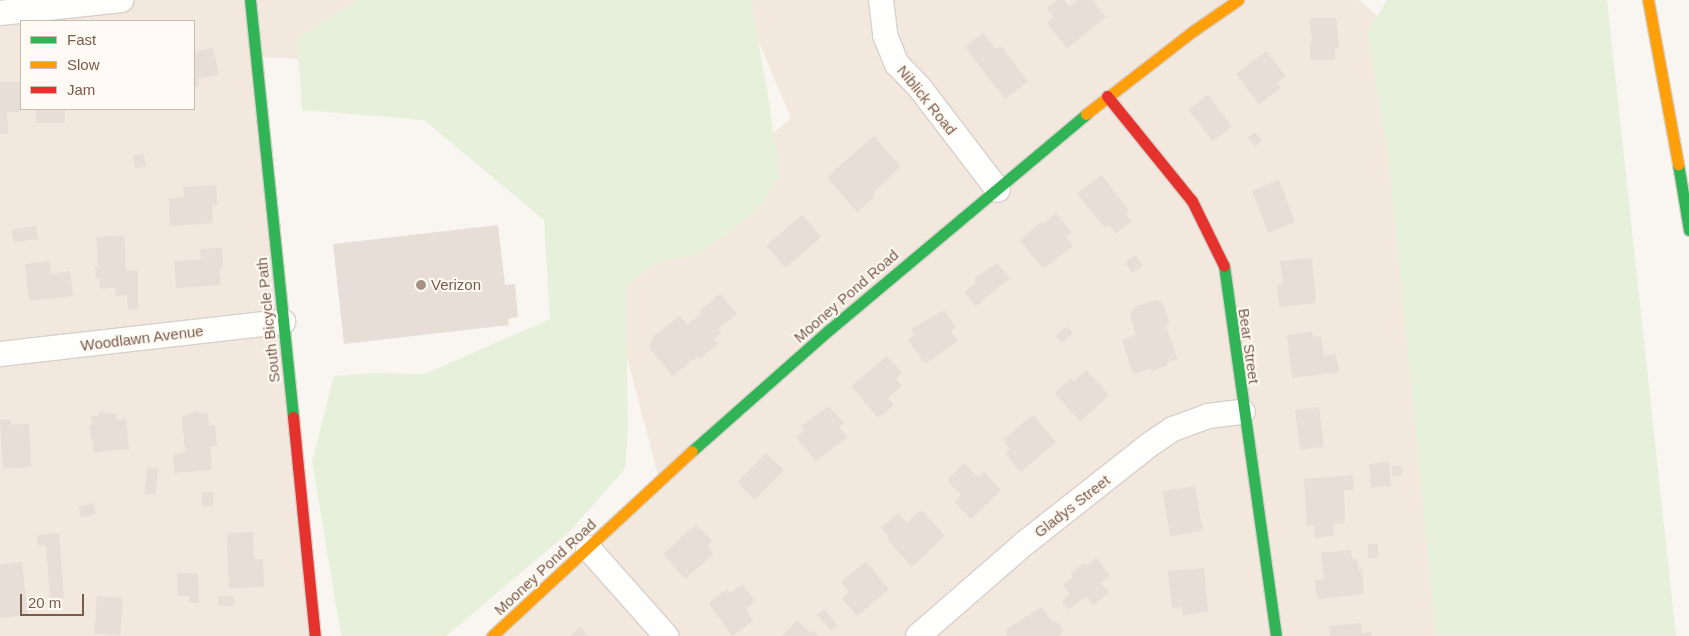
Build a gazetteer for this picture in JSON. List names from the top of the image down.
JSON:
{
  "streets": {
    "main road": ["Mooney Pond Road", "South Bicycle Path", "Bear Street"],
    "street": ["Niblick Road", "Woodlawn Avenue", "Gladys Street"]
  },
  "crossings": [
    ["Niblick Road", "Mooney Pond Road"],
    ["Mooney Pond Road", "Bear Street"],
    ["South Bicycle Path", "Woodlawn Avenue"],
    ["Bear Street", "Gladys Street"]
  ],
  "places": ["Verizon"],
  "legend": ["Fast", "Slow", "Jam"],
  "scale_bar": "20 m"
}
